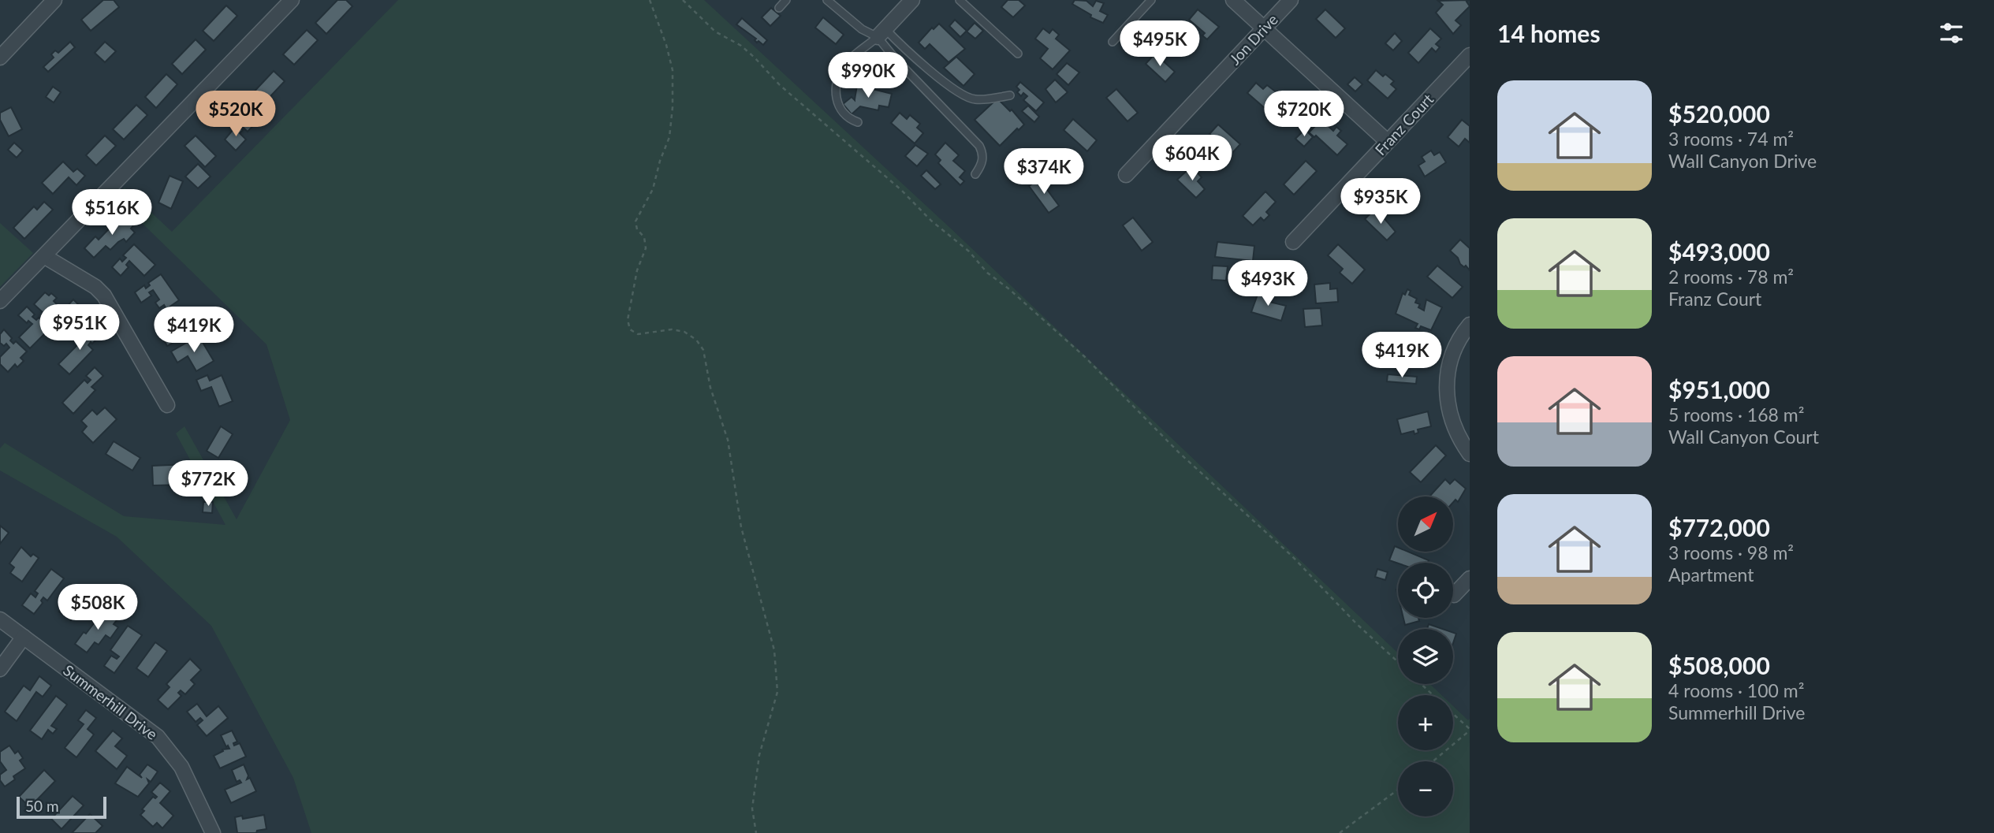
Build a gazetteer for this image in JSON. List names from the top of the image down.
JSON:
{
  "streets": {
    "street": ["Jon Drive", "Franz Court", "Summerhill Drive"]
  },
  "scale_bar": "50 m",
  "north": "top right",
  "page": {
    "heading": "14 homes",
    "price": [
      "$495K",
      "$990K",
      "$520K",
      "$720K",
      "$604K",
      "$374K",
      "$935K",
      "$516K",
      "$493K",
      "$951K",
      "$419K",
      "$419K",
      "$772K",
      "$508K"
    ],
    "list": [
      {
        "name": "$520,000",
        "note": "3 rooms · 74 m² · Wall Canyon Drive"
      },
      {
        "name": "$493,000",
        "note": "2 rooms · 78 m² · Franz Court"
      },
      {
        "name": "$951,000",
        "note": "5 rooms · 168 m² · Wall Canyon Court"
      },
      {
        "name": "$772,000",
        "note": "3 rooms · 98 m² · Apartment"
      },
      {
        "name": "$508,000",
        "note": "4 rooms · 100 m² · Summerhill Drive"
      }
    ],
    "map_buttons": ["+", "−"],
    "scale": "50 m"
  }
}
